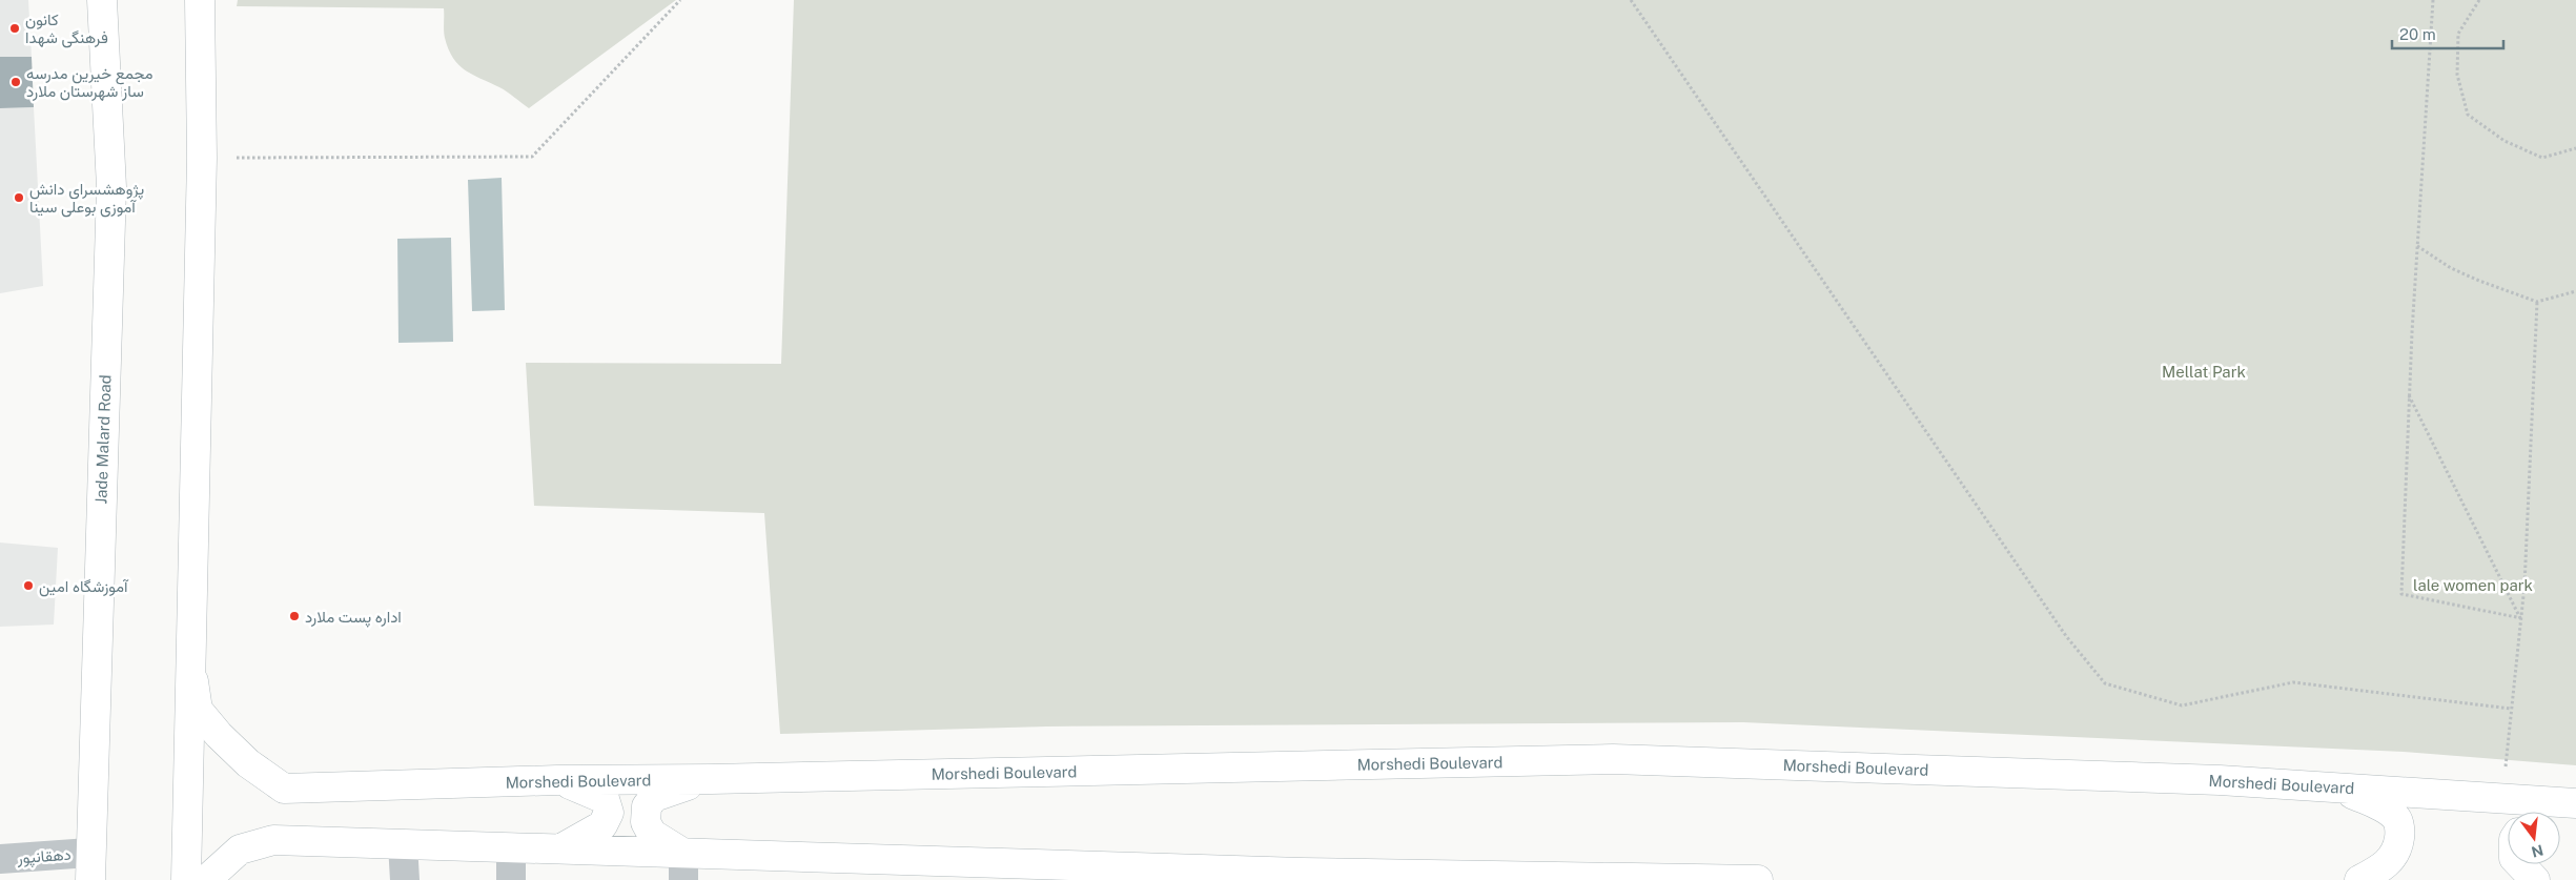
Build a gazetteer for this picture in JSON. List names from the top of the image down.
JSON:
{
  "streets": {
    "main road": ["Jade Malard Road", "Morshedi Boulevard"],
    "street": ["دهقانپور"]
  },
  "crossings": [
    ["Jade Malard Road", "دهقانپور"]
  ],
  "parks": ["Mellat Park", "lale women park"],
  "places": [
    "کانون فرهنگی شهدا",
    "مجمع خیرین مدرسه ساز شهرستان ملارد",
    "پژوهشسرای دانش آموزی بوعلی سینا",
    "آموزشگاه امین",
    "اداره پست ملارد"
  ],
  "scale_bar": "20 m",
  "north": "bottom"
}
